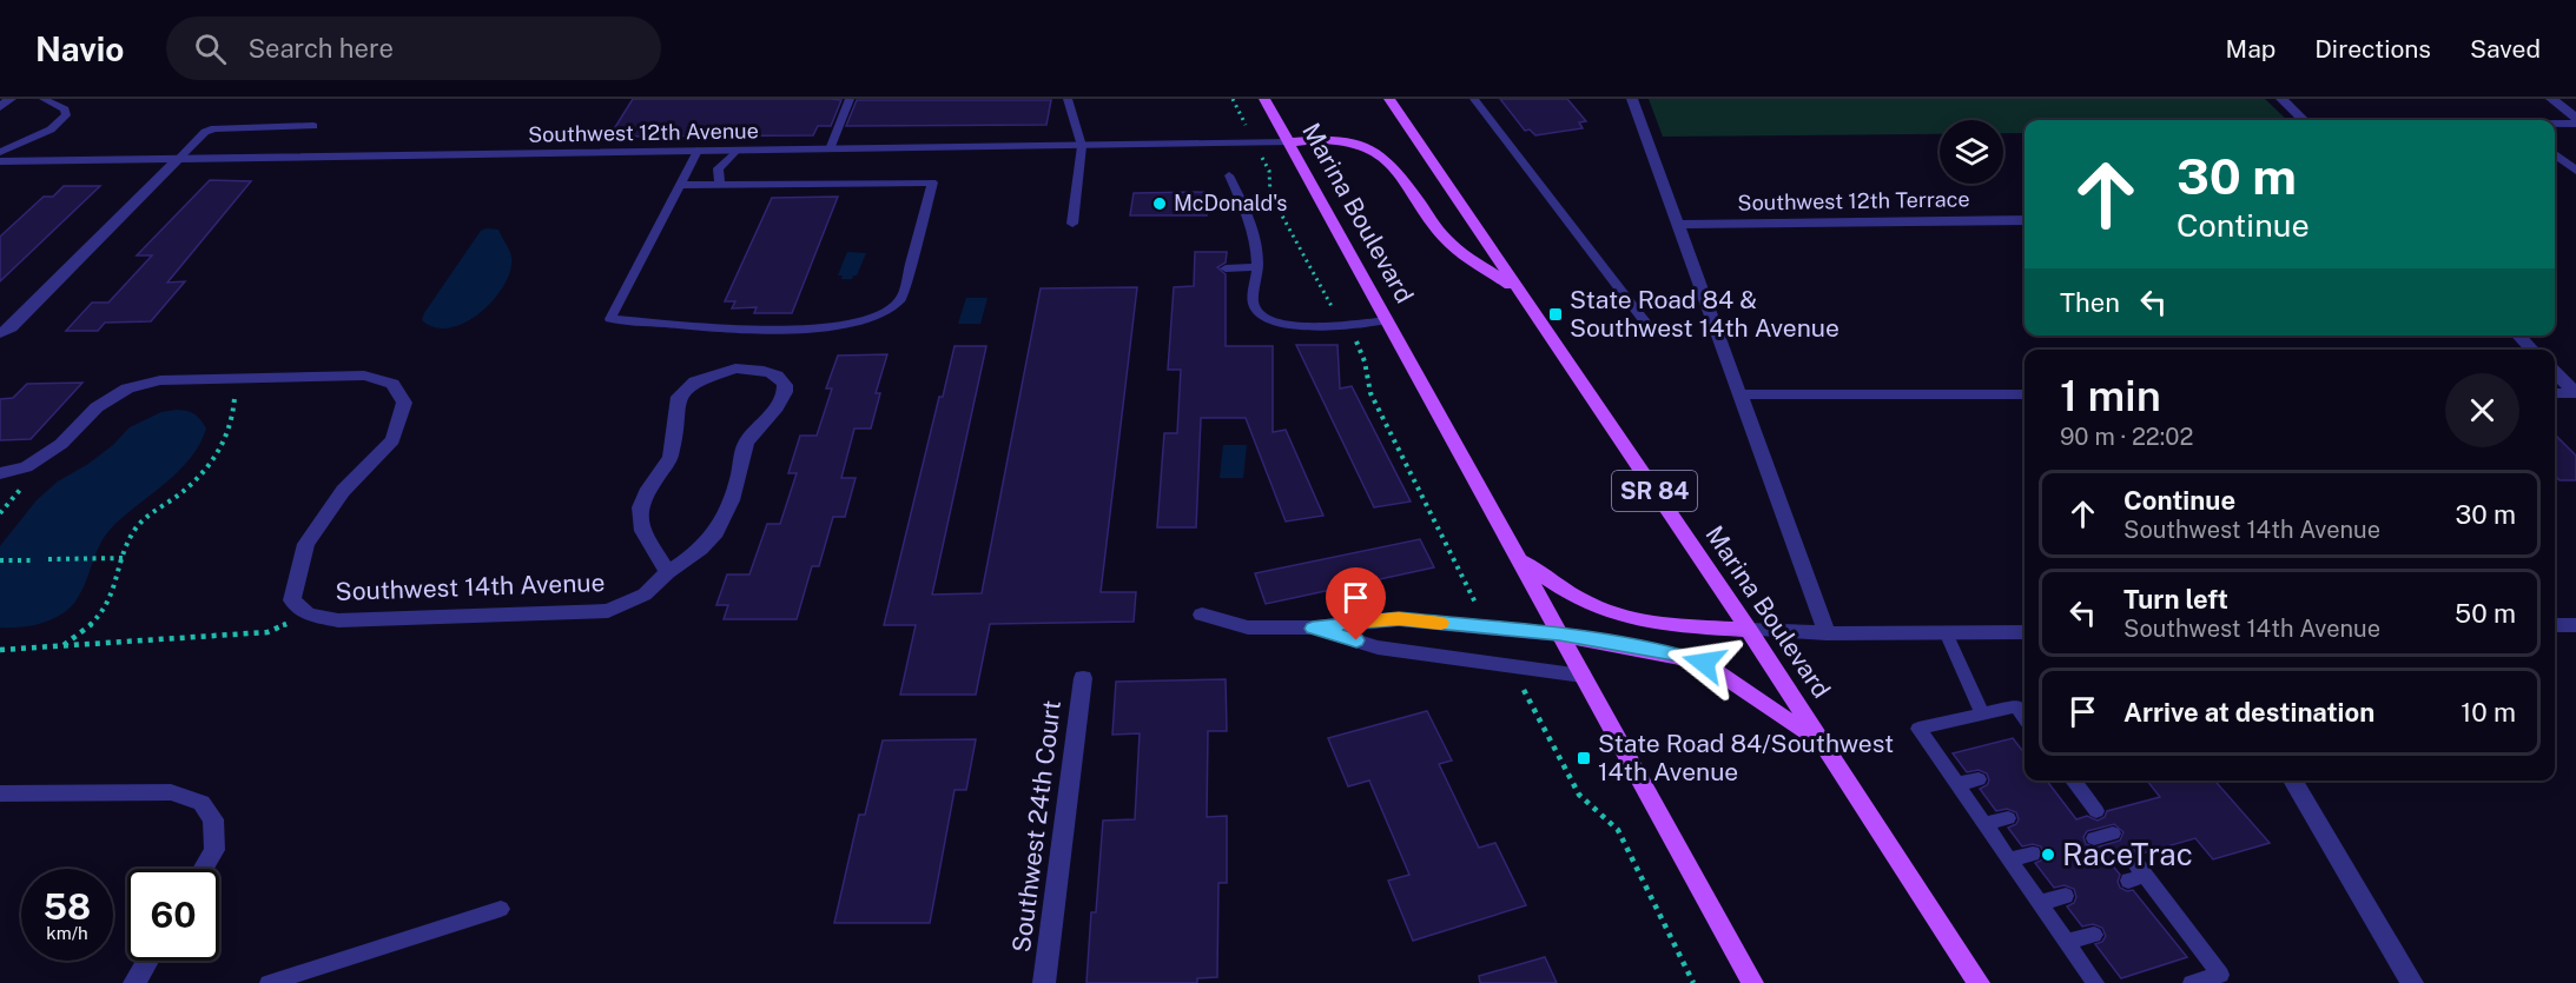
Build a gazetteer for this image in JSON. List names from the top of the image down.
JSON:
{
  "streets": {
    "main road": ["Marina Boulevard", "SR 84"],
    "street": [
      "Southwest 12th Avenue",
      "Southwest 12th Terrace",
      "Southwest 14th Avenue",
      "Southwest 24th Court"
    ]
  },
  "crossings": [
    ["Southwest 12th Avenue", "Marina Boulevard"]
  ],
  "places": {
    "other": ["McDonald's", "RaceTrac"],
    "transit": ["State Road 84 & Southwest 14th Avenue", "State Road 84/Southwest 14th Avenue"]
  },
  "page": {
    "header": "Navio",
    "search": "Search here",
    "nav": ["Map", "Directions", "Saved"],
    "turn": ["30 m", "Continue"],
    "then": "Then",
    "heading": ["1 min", "90 m · 22:02"],
    "list": [
      {
        "name": "Continue",
        "note": "Southwest 14th Avenue",
        "value": "30 m"
      },
      {
        "name": "Turn left",
        "note": "Southwest 14th Avenue",
        "value": "50 m"
      },
      {
        "name": "Arrive at destination",
        "value": "10 m"
      }
    ],
    "speed": "58 km/h",
    "limit": "60"
  }
}
